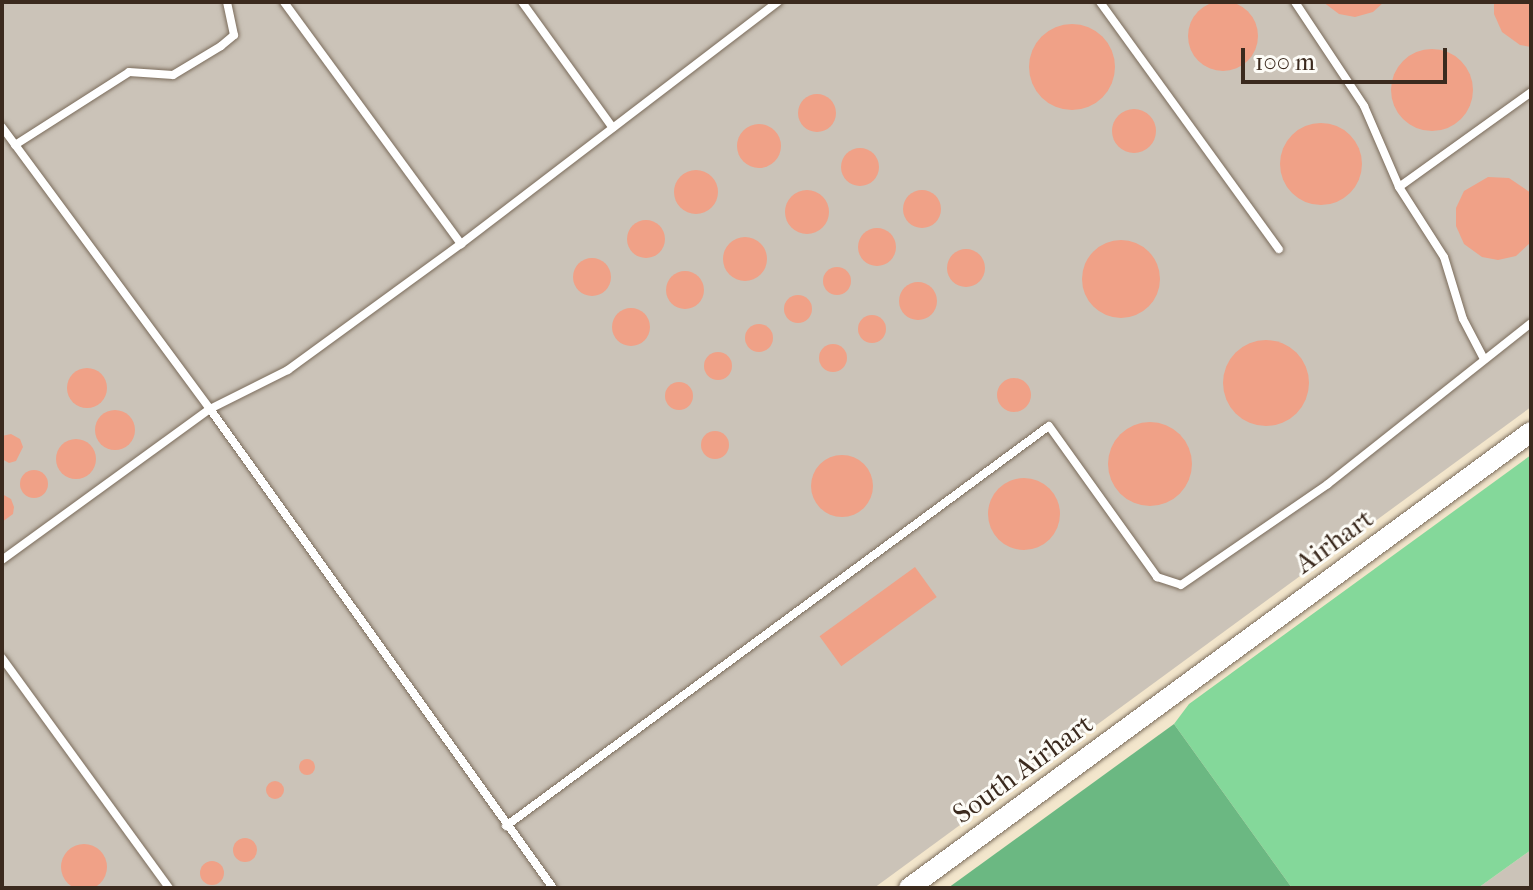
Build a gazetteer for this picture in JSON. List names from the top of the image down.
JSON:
{
  "streets": {
    "street": ["Airhart", "South Airhart"]
  },
  "crossings": [
    ["Airhart", "South Airhart"]
  ],
  "scale_bar": "100 m"
}
